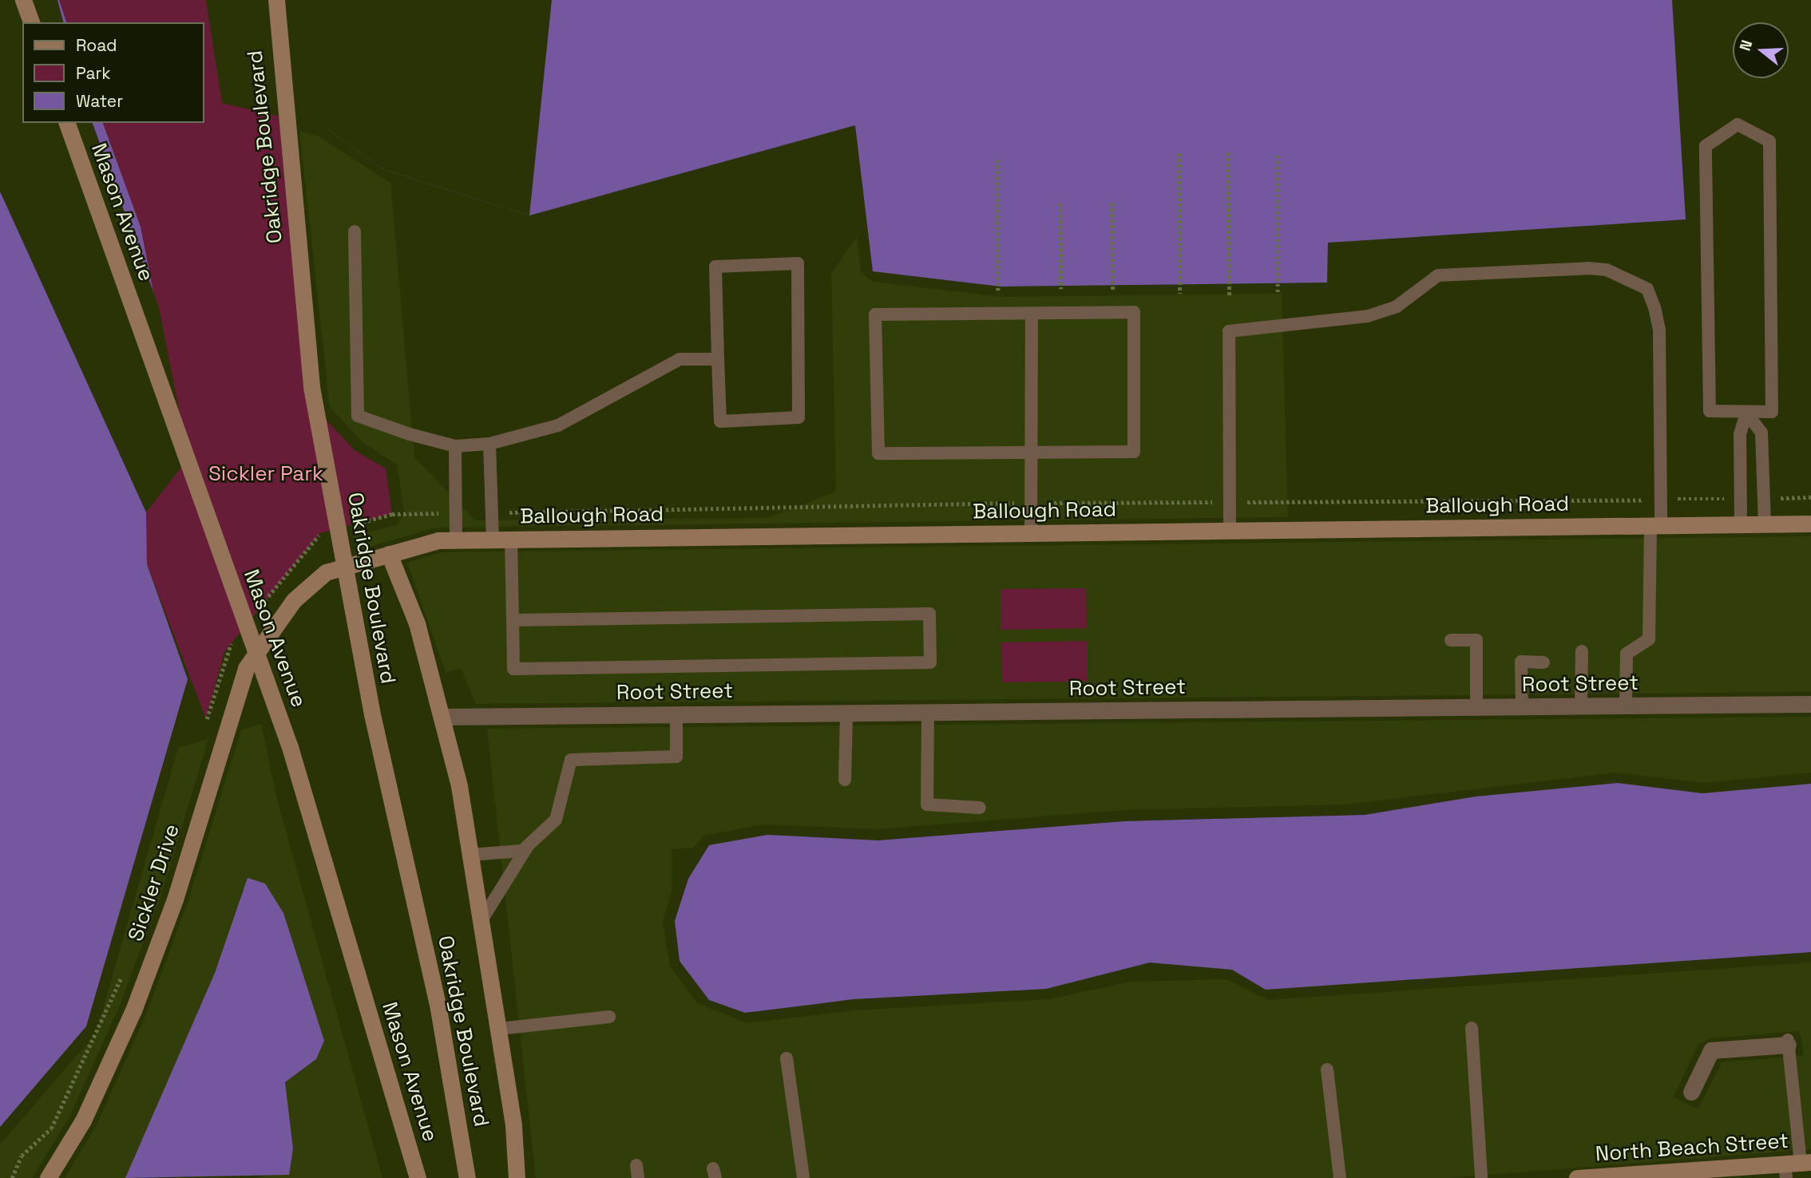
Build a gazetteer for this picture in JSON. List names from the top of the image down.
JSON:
{
  "streets": {
    "street": [
      "Oakridge Boulevard",
      "Mason Avenue",
      "Ballough Road",
      "Root Street",
      "Sickler Drive",
      "North Beach Street"
    ]
  },
  "crossings": [
    ["Ballough Road", "Sickler Drive"]
  ],
  "parks": ["Sickler Park"],
  "legend": ["Road", "Park", "Water"],
  "north": "left"
}
